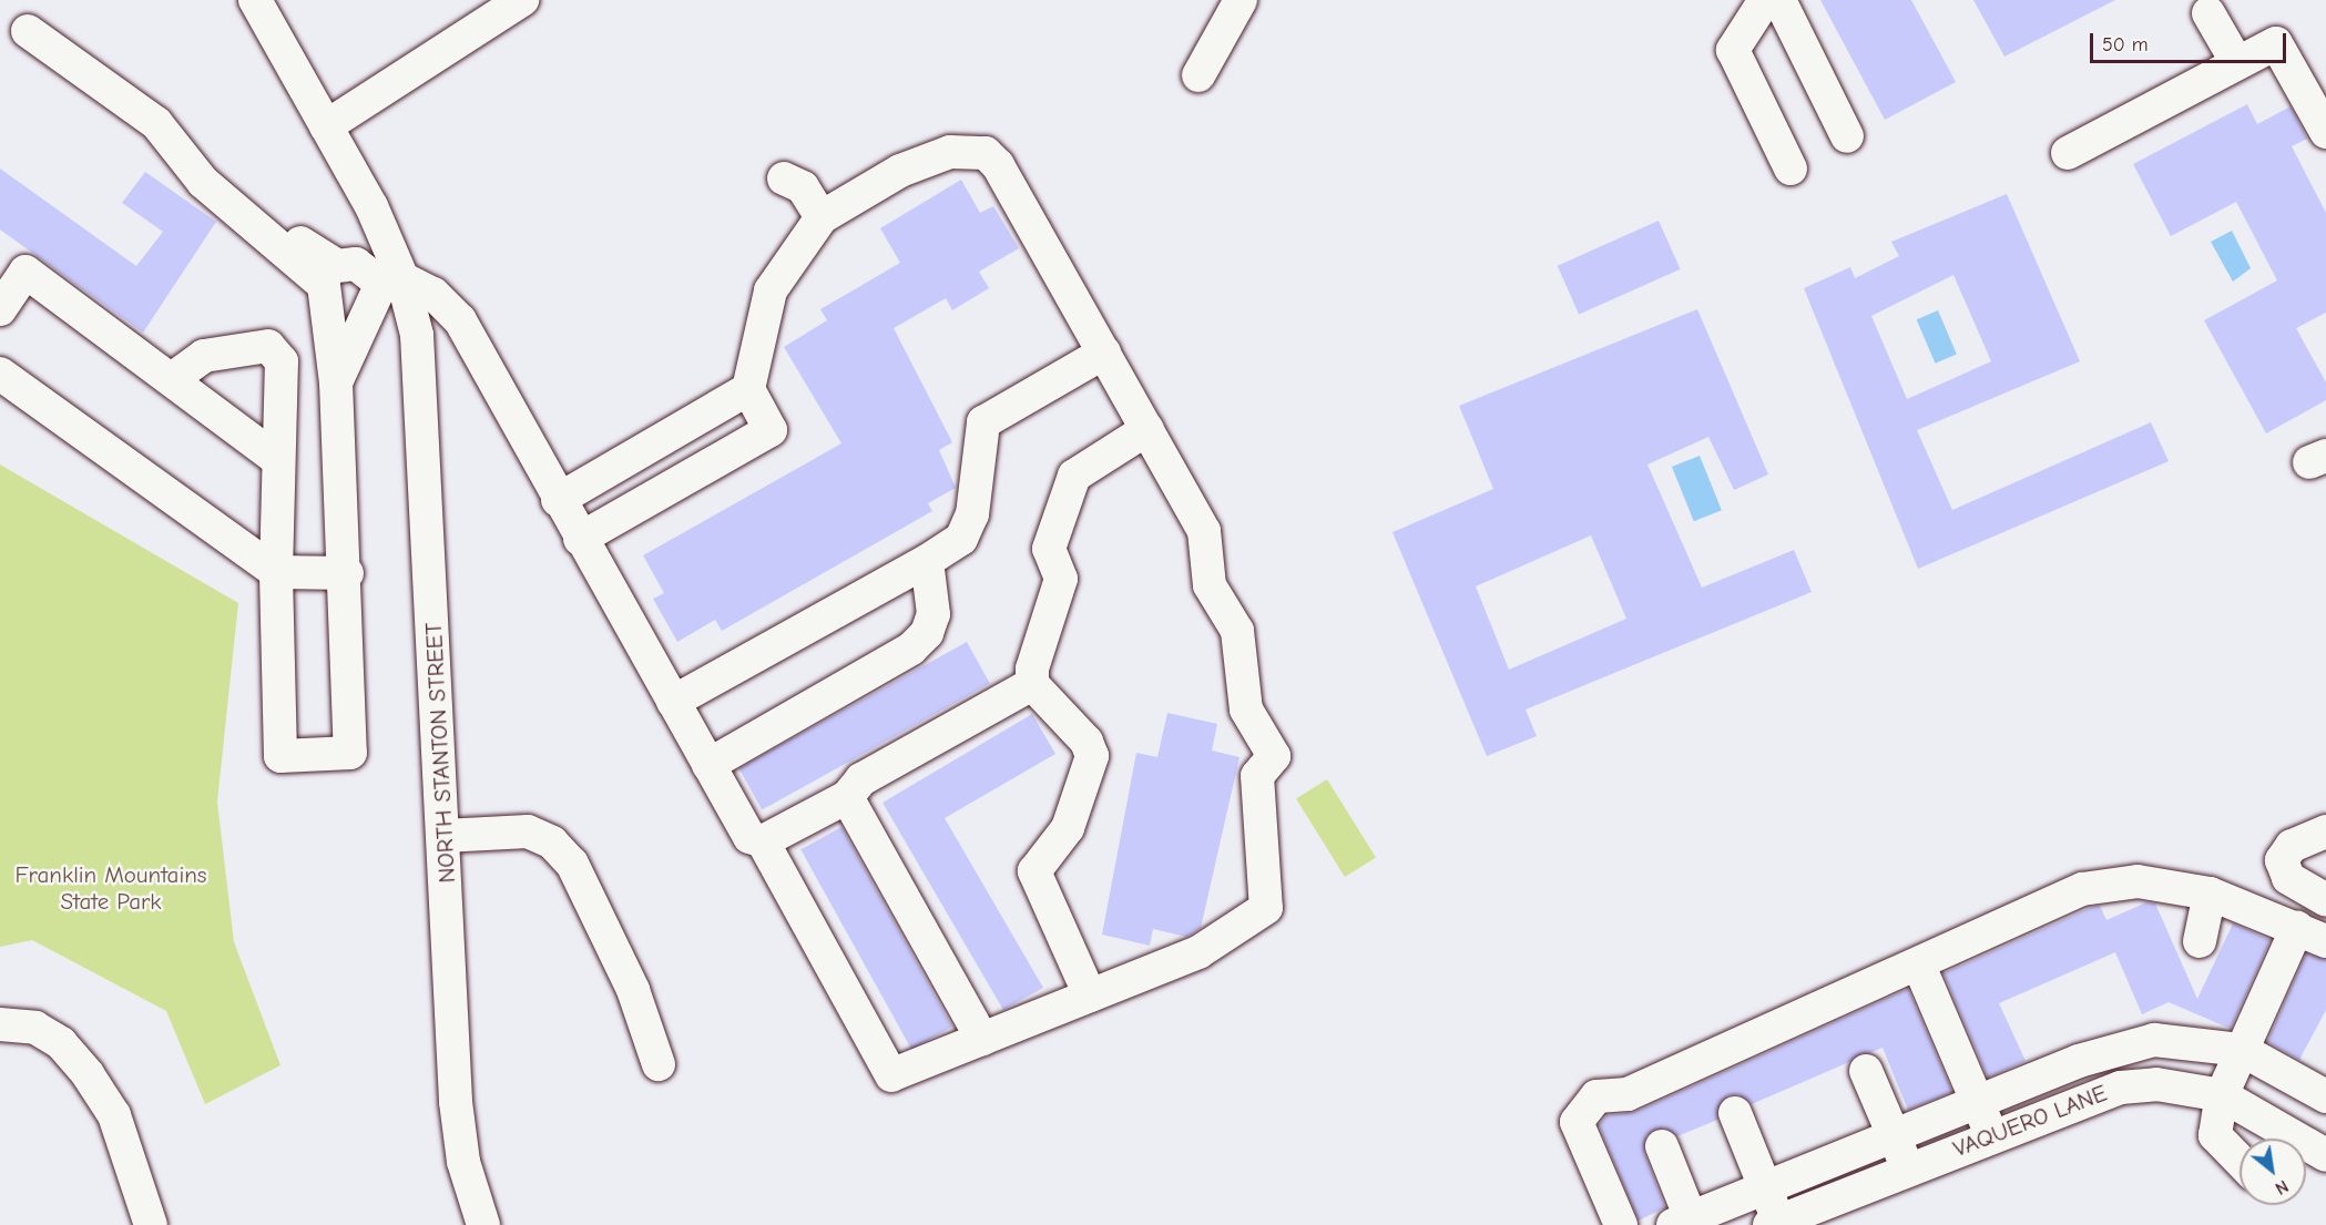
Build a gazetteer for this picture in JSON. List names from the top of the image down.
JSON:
{
  "streets": {
    "street": ["NORTH STANTON STREET", "VAQUERO LANE"]
  },
  "parks": ["Franklin Mountains State Park"],
  "scale_bar": "50 m",
  "north": "bottom right"
}
